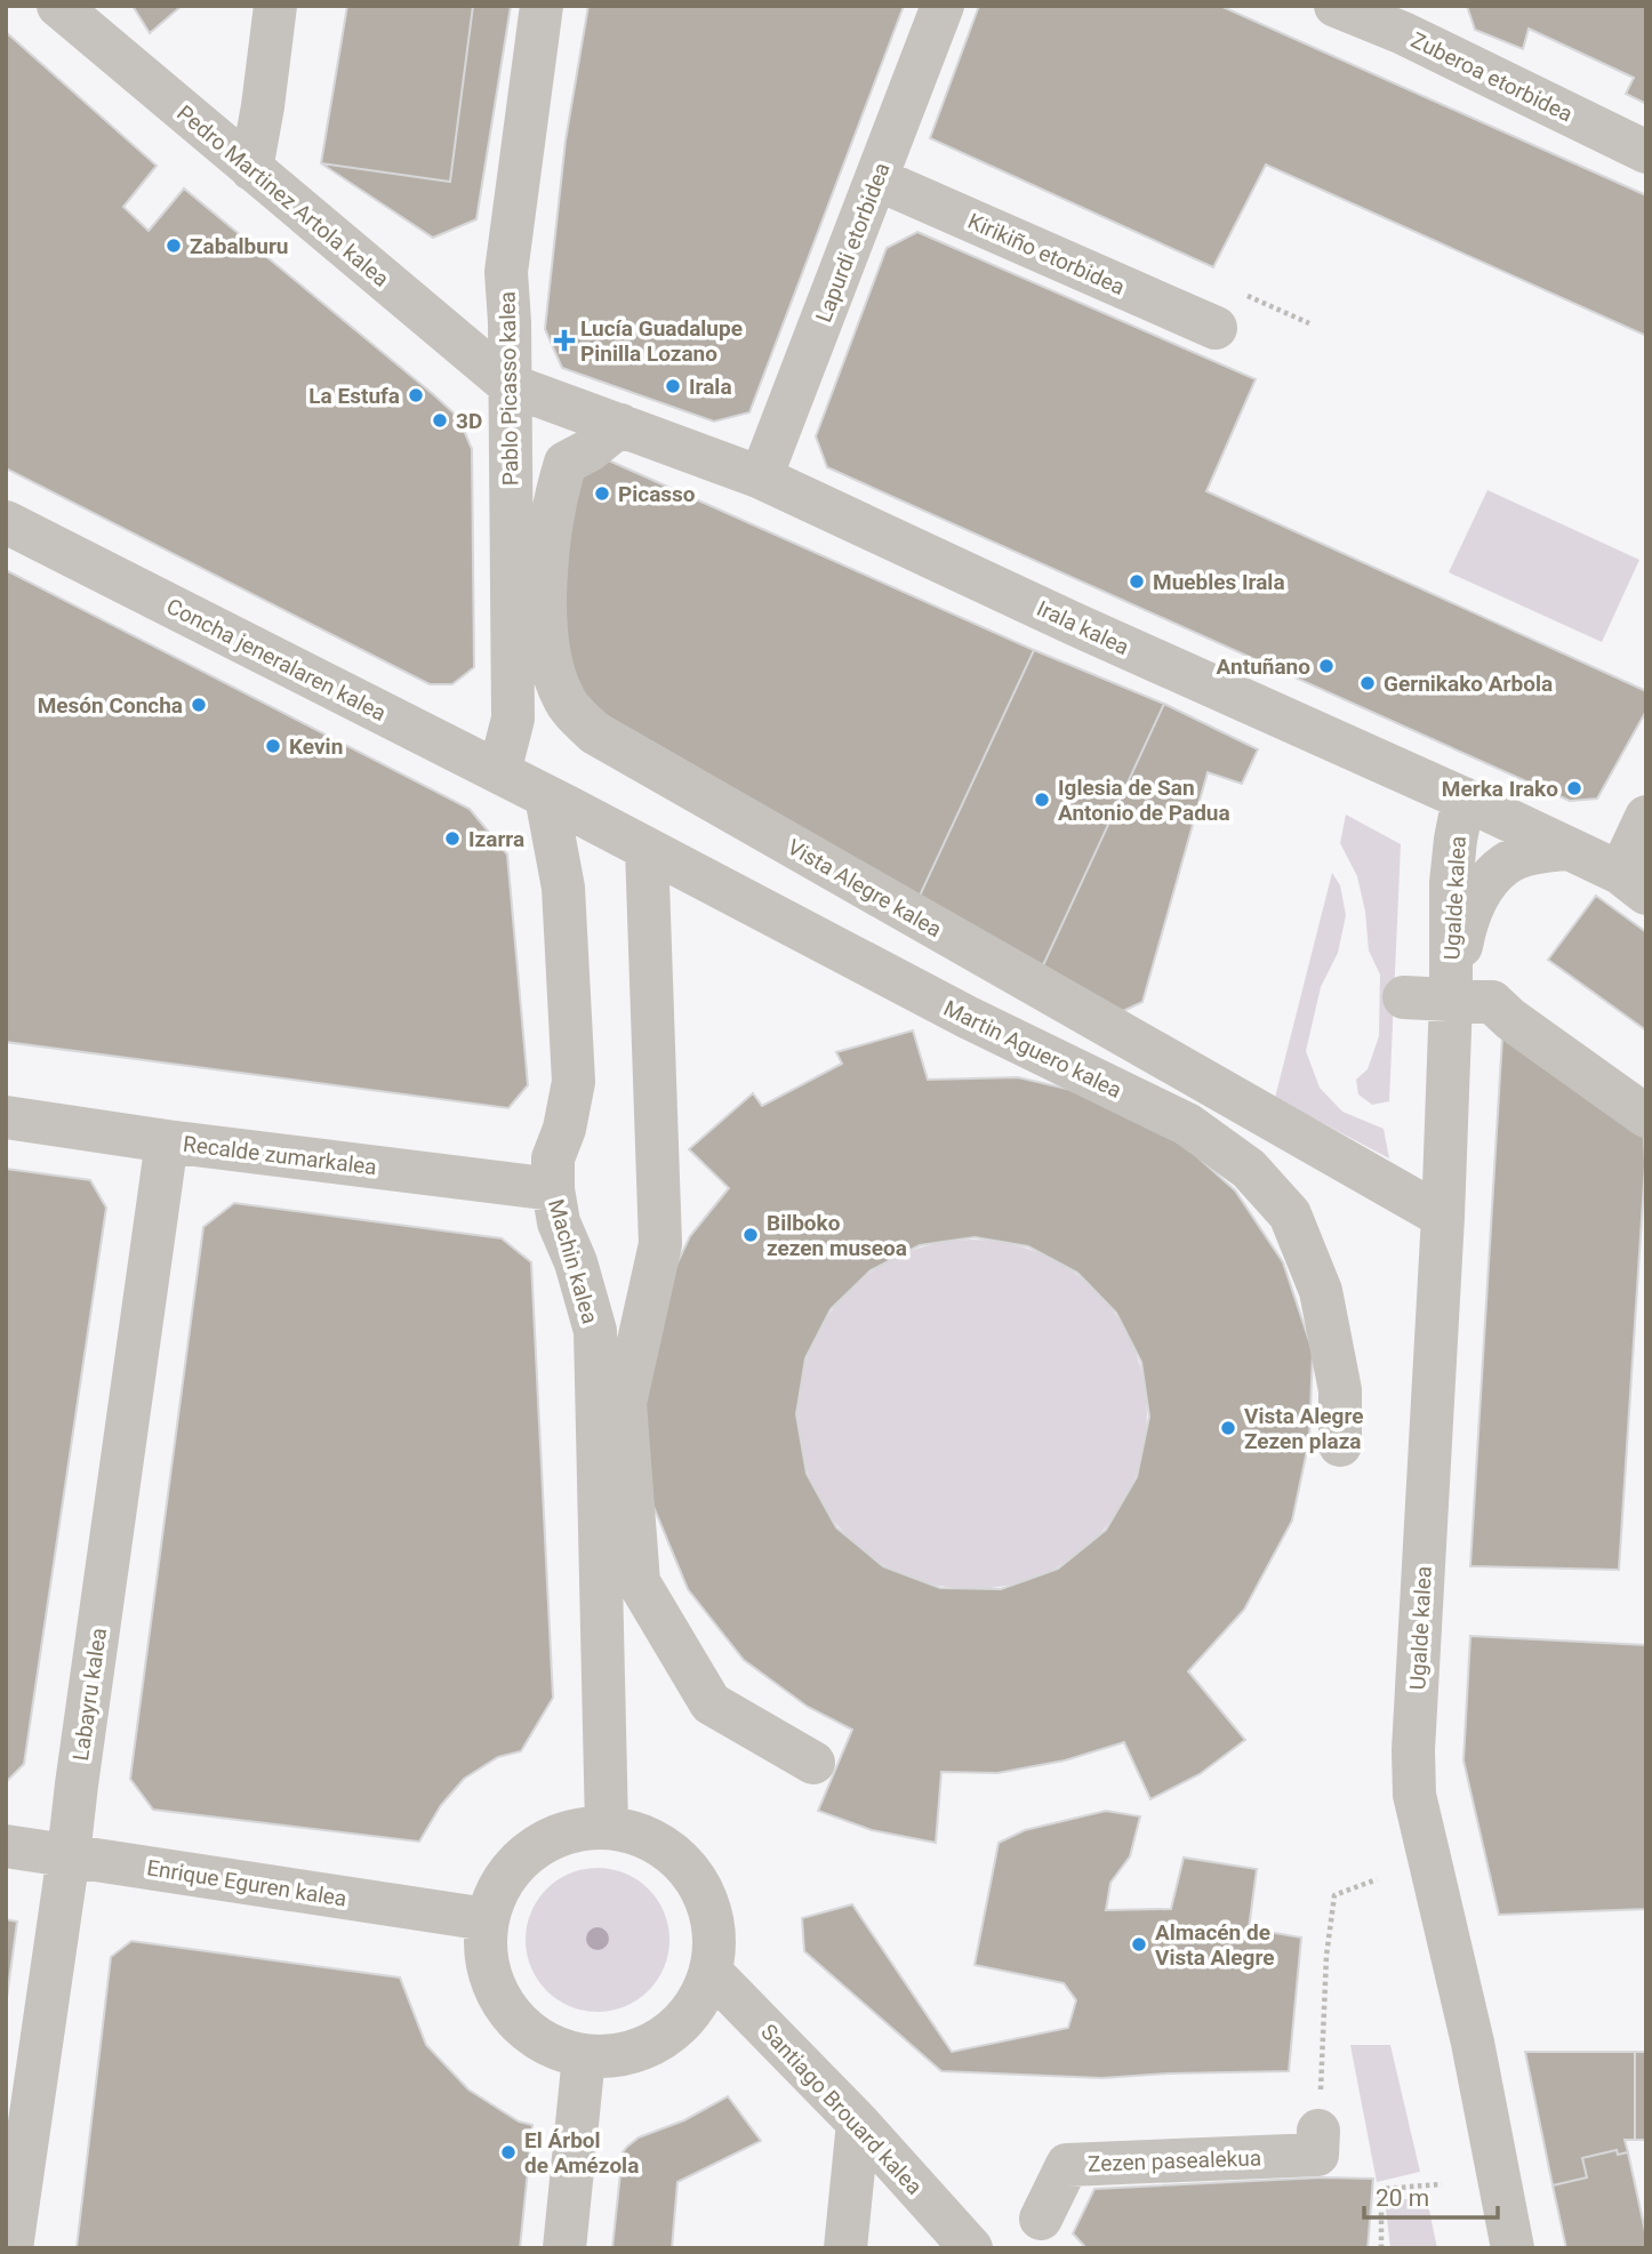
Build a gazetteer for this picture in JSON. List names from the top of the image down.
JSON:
{
  "streets": {
    "street": [
      "Zuberoa etorbidea",
      "Pedro Martinez Artola kalea",
      "Lapurdi etorbidea",
      "Kirikiño etorbidea",
      "Pablo Picasso kalea",
      "Irala kalea",
      "Concha jeneralaren kalea",
      "Vista Alegre kalea",
      "Ugalde kalea",
      "Martin Aguero kalea",
      "Recalde zumarkalea",
      "Machin kalea",
      "Labayru kalea",
      "Enrique Eguren kalea",
      "Santiago Brouard kalea",
      "Zezen pasealekua"
    ]
  },
  "crossings": [
    ["Pedro Martinez Artola kalea", "Pablo Picasso kalea"],
    ["Pedro Martinez Artola kalea", "Irala kalea"],
    ["Lapurdi etorbidea", "Kirikiño etorbidea"],
    ["Lapurdi etorbidea", "Irala kalea"],
    ["Pablo Picasso kalea", "Irala kalea"],
    ["Pablo Picasso kalea", "Concha jeneralaren kalea"],
    ["Irala kalea", "Vista Alegre kalea"],
    ["Irala kalea", "Ugalde kalea"],
    ["Concha jeneralaren kalea", "Martin Aguero kalea"],
    ["Concha jeneralaren kalea", "Machin kalea"],
    ["Vista Alegre kalea", "Ugalde kalea"],
    ["Martin Aguero kalea", "Machin kalea"],
    ["Recalde zumarkalea", "Machin kalea"],
    ["Recalde zumarkalea", "Labayru kalea"],
    ["Machin kalea", "Enrique Eguren kalea"],
    ["Machin kalea", "Santiago Brouard kalea"],
    ["Labayru kalea", "Enrique Eguren kalea"],
    ["Enrique Eguren kalea", "Santiago Brouard kalea"]
  ],
  "places": {
    "other": [
      "Zabalburu",
      "Irala",
      "La Estufa",
      "3D",
      "Picasso",
      "Muebles Irala",
      "Antuñano",
      "Gernikako Arbola",
      "Mesón Concha",
      "Kevin",
      "Merka Irako",
      "Iglesia de San Antonio de Padua",
      "Izarra",
      "Bilboko zezen museoa",
      "Vista Alegre Zezen plaza",
      "Almacén de Vista Alegre",
      "El Árbol de Amézola"
    ],
    "health": ["Lucía Guadalupe Pinilla Lozano"]
  },
  "scale_bar": "20 m"
}
